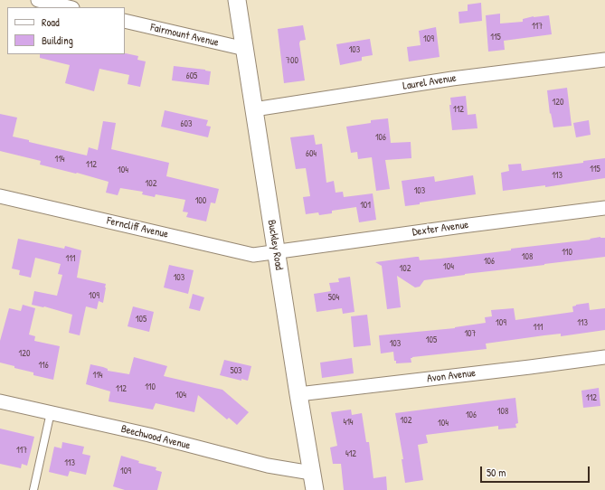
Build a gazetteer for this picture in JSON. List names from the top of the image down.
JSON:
{
  "streets": {
    "street": [
      "Fairmount Avenue",
      "Laurel Avenue",
      "Ferncliff Avenue",
      "Dexter Avenue",
      "Buckley Road",
      "Avon Avenue",
      "Beechwood Avenue"
    ]
  },
  "crossings": [
    ["Fairmount Avenue", "Buckley Road"],
    ["Laurel Avenue", "Buckley Road"],
    ["Ferncliff Avenue", "Dexter Avenue"],
    ["Ferncliff Avenue", "Buckley Road"],
    ["Dexter Avenue", "Buckley Road"],
    ["Buckley Road", "Avon Avenue"],
    ["Buckley Road", "Beechwood Avenue"]
  ],
  "house_numbers": [
    "117",
    "115",
    "109",
    "103",
    "700",
    "605",
    "120",
    "112",
    "603",
    "106",
    "604",
    "114",
    "112",
    "115",
    "104",
    "113",
    "102",
    "103",
    "100",
    "101",
    "110",
    "108",
    "111",
    "106",
    "104",
    "102",
    "103",
    "109",
    "504",
    "105",
    "109",
    "113",
    "111",
    "107",
    "105",
    "103",
    "120",
    "116",
    "503",
    "114",
    "110",
    "112",
    "104",
    "112",
    "108",
    "106",
    "102",
    "414",
    "104",
    "117",
    "412",
    "113",
    "109"
  ],
  "legend": ["Road", "Building"],
  "scale_bar": "50 m"
}
